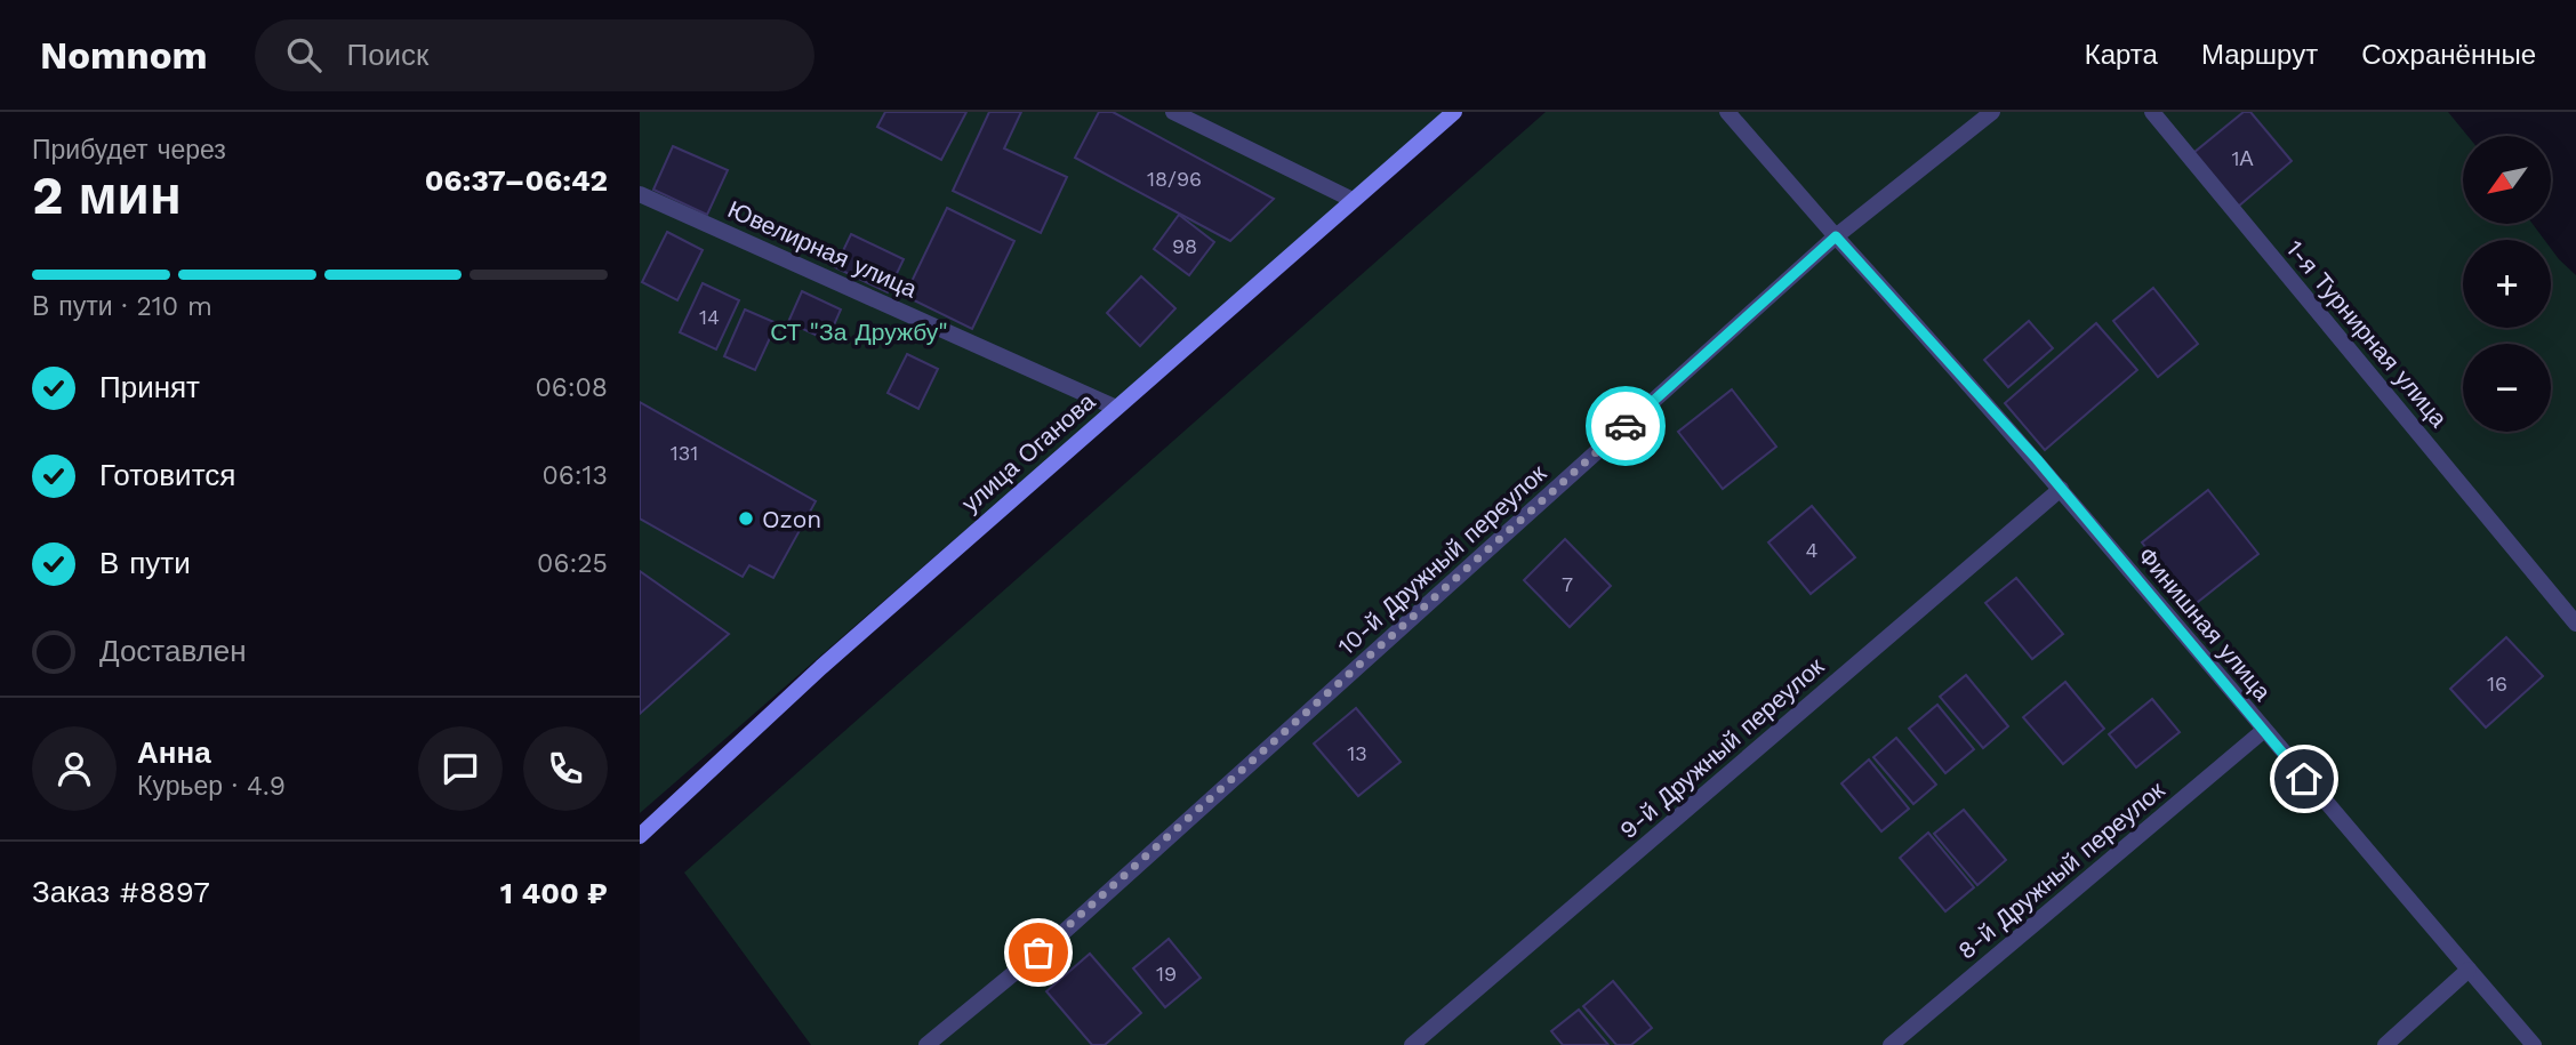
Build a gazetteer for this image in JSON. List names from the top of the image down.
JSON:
{
  "streets": {
    "main road": ["улица Оганова"],
    "street": [
      "Ювелирная улица",
      "1-я Турнирная улица",
      "10-й Дружный переулок",
      "Финишная улица",
      "9-й Дружный переулок",
      "8-й Дружный переулок"
    ]
  },
  "crossings": [
    ["Ювелирная улица", "улица Оганова"],
    ["10-й Дружный переулок", "Финишная улица"],
    ["Финишная улица", "9-й Дружный переулок"],
    ["Финишная улица", "8-й Дружный переулок"]
  ],
  "parks": ["СТ \"За Дружбу\""],
  "places": ["Ozon"],
  "house_numbers": [
    "1А",
    "18/96",
    "98",
    "14",
    "131",
    "4",
    "7",
    "16",
    "13",
    "19"
  ],
  "north": "bottom left",
  "page": {
    "header": "Nomnom",
    "search": "Поиск",
    "nav": ["Карта", "Маршрут", "Сохранённые"],
    "heading": ["2 мин", "Прибудет через", "06:37–06:42"],
    "panel": [
      "Анна",
      "Курьер · 4.9",
      "Заказ #8897",
      "1 400 ₽"
    ],
    "map_buttons": ["+", "−"],
    "bar": "В пути · 210 m",
    "list": [
      ["Принят", "06:08"],
      ["Готовится", "06:13"],
      ["В пути", "06:25"],
      "Доставлен"
    ]
  }
}
